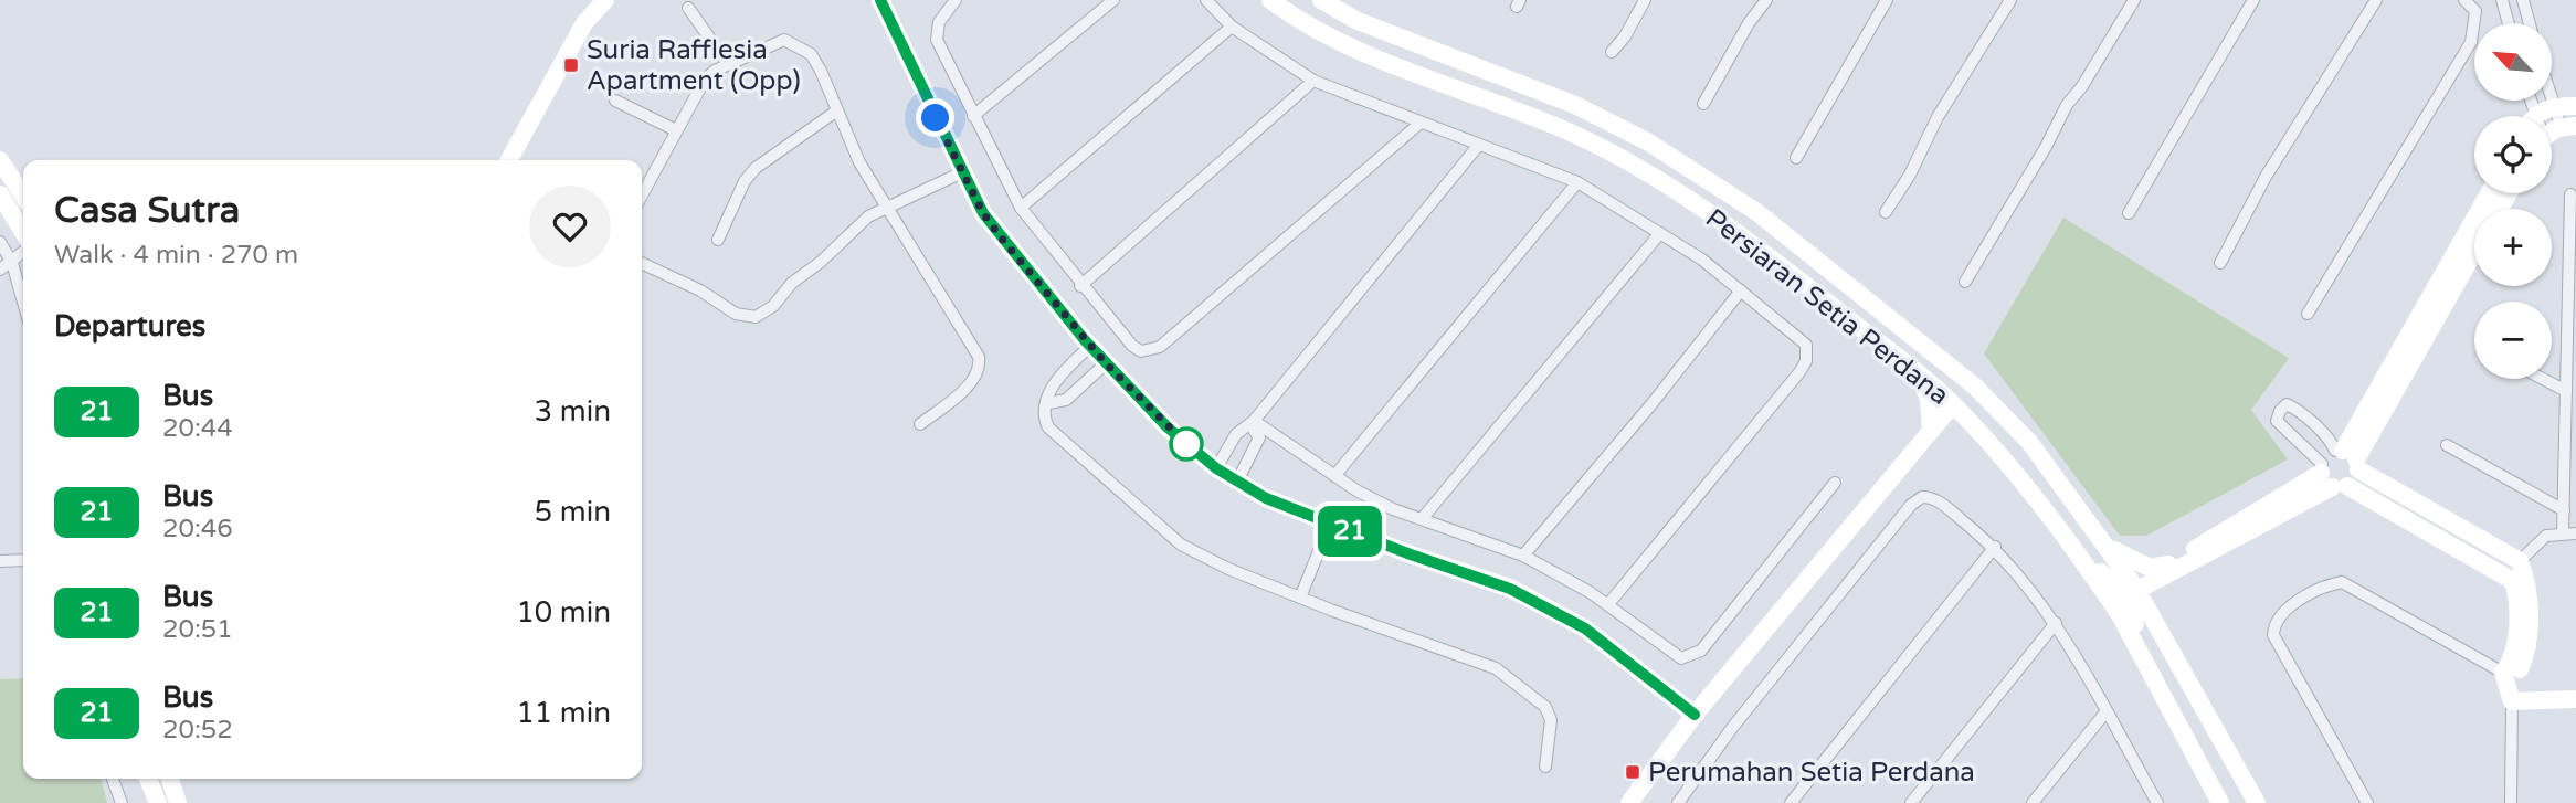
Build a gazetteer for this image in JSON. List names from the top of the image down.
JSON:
{
  "streets": {
    "main road": ["Persiaran Setia Perdana"]
  },
  "places": {
    "transit": ["Suria Rafflesia Apartment (Opp)", "Perumahan Setia Perdana"]
  },
  "lines": ["bus line 21"],
  "north": "top left",
  "page": {
    "on_map": "21",
    "map_buttons": ["+", "−"],
    "heading": [
      ["Casa Sutra", "Walk · 4 min · 270 m"],
      "Departures"
    ],
    "list": [
      {
        "mark": "21",
        "name": "Bus",
        "note": "20:44",
        "value": "3 min"
      },
      {
        "mark": "21",
        "name": "Bus",
        "note": "20:46",
        "value": "5 min"
      },
      {
        "mark": "21",
        "name": "Bus",
        "note": "20:51",
        "value": "10 min"
      },
      {
        "mark": "21",
        "name": "Bus",
        "note": "20:52",
        "value": "11 min"
      }
    ]
  }
}
